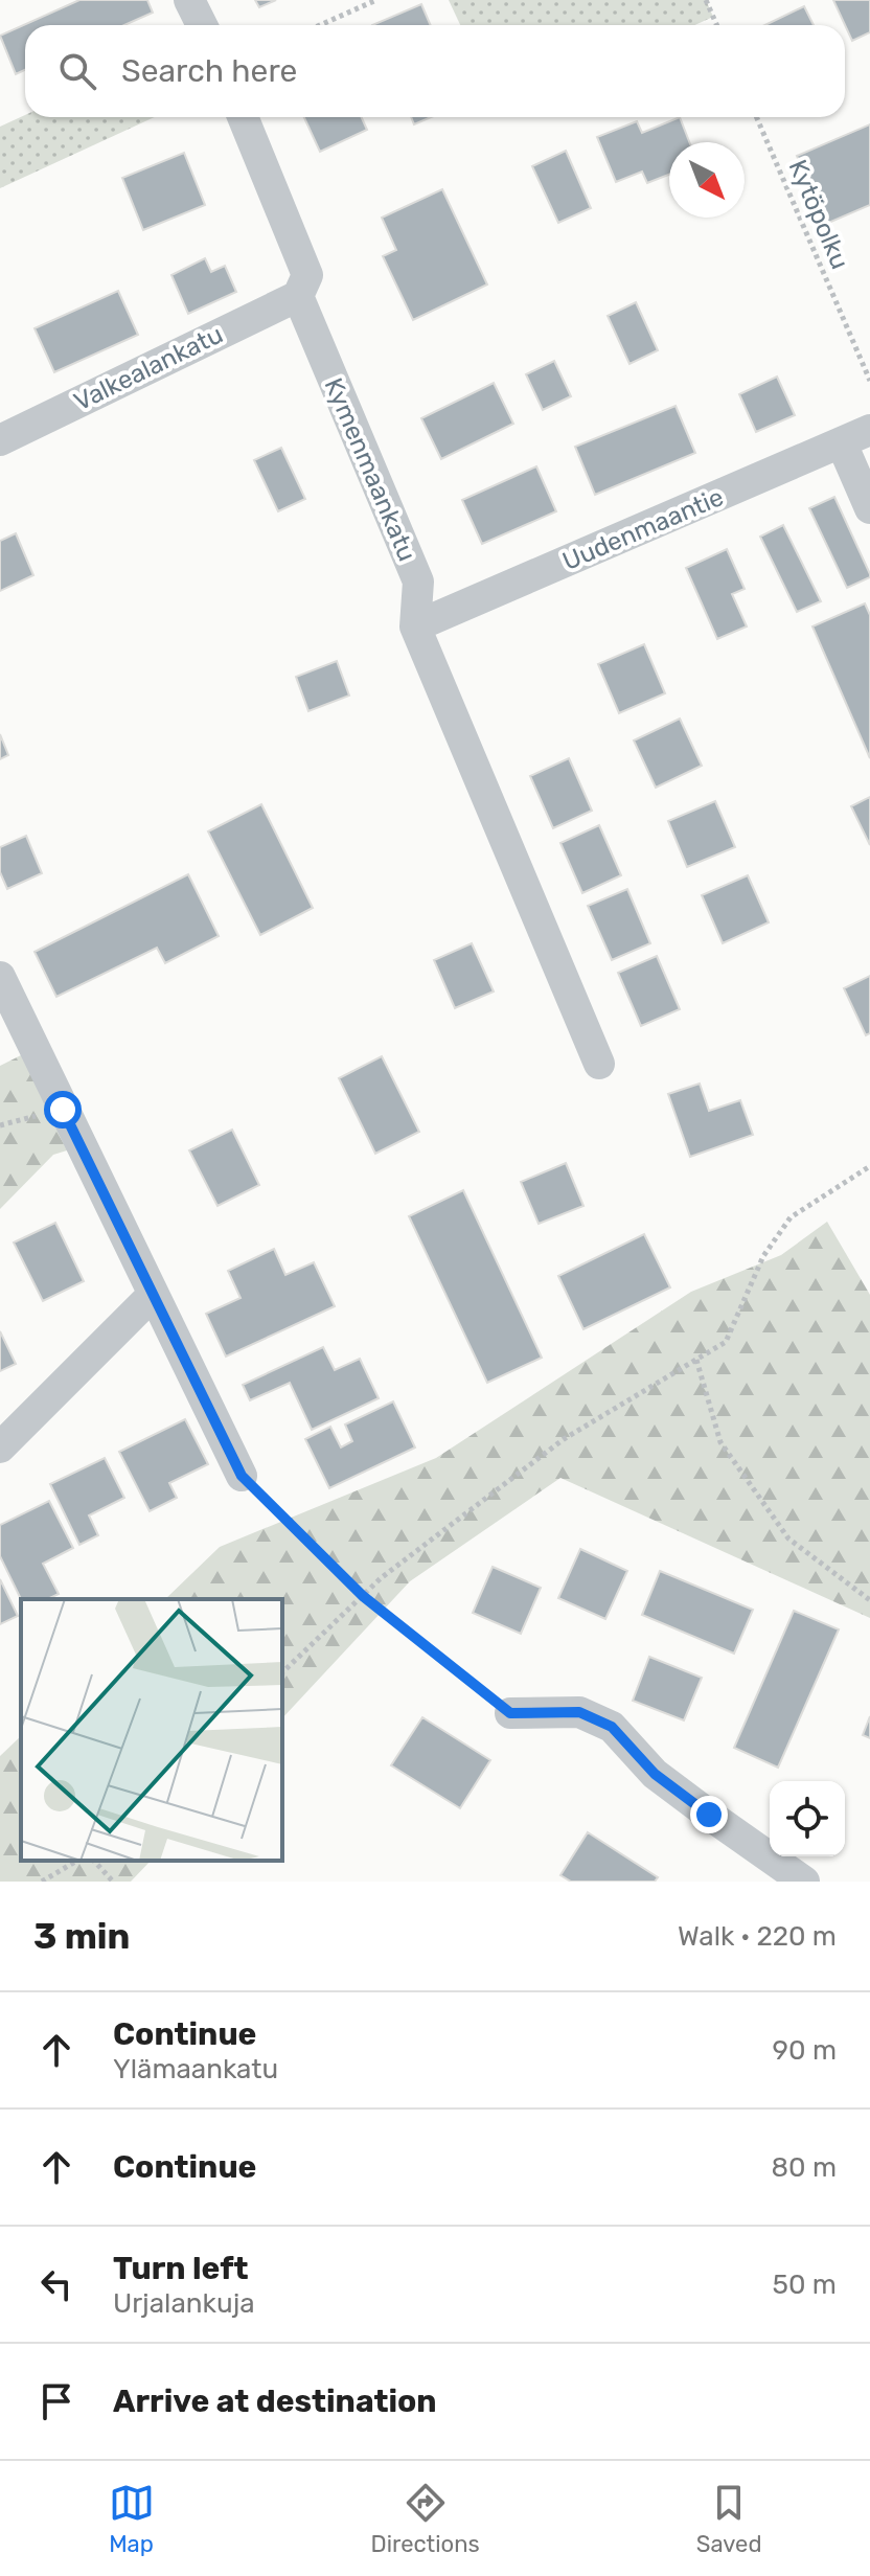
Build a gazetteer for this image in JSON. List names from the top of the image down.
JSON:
{
  "streets": {
    "street": ["Valkealankatu", "Kymenmaankatu", "Uudenmaantie"],
    "path": ["Kytöpolku"]
  },
  "crossings": [
    ["Valkealankatu", "Kymenmaankatu"],
    ["Kymenmaankatu", "Uudenmaantie"]
  ],
  "north": "bottom right",
  "page": {
    "search": "Search here",
    "heading": ["3 min", "Walk · 220 m"],
    "list": [
      ["Continue", "Ylämaankatu", "90 m"],
      ["Continue", "80 m"],
      ["Turn left", "Urjalankuja", "50 m"],
      "Arrive at destination"
    ],
    "nav": ["Map", "Directions", "Saved"]
  }
}
